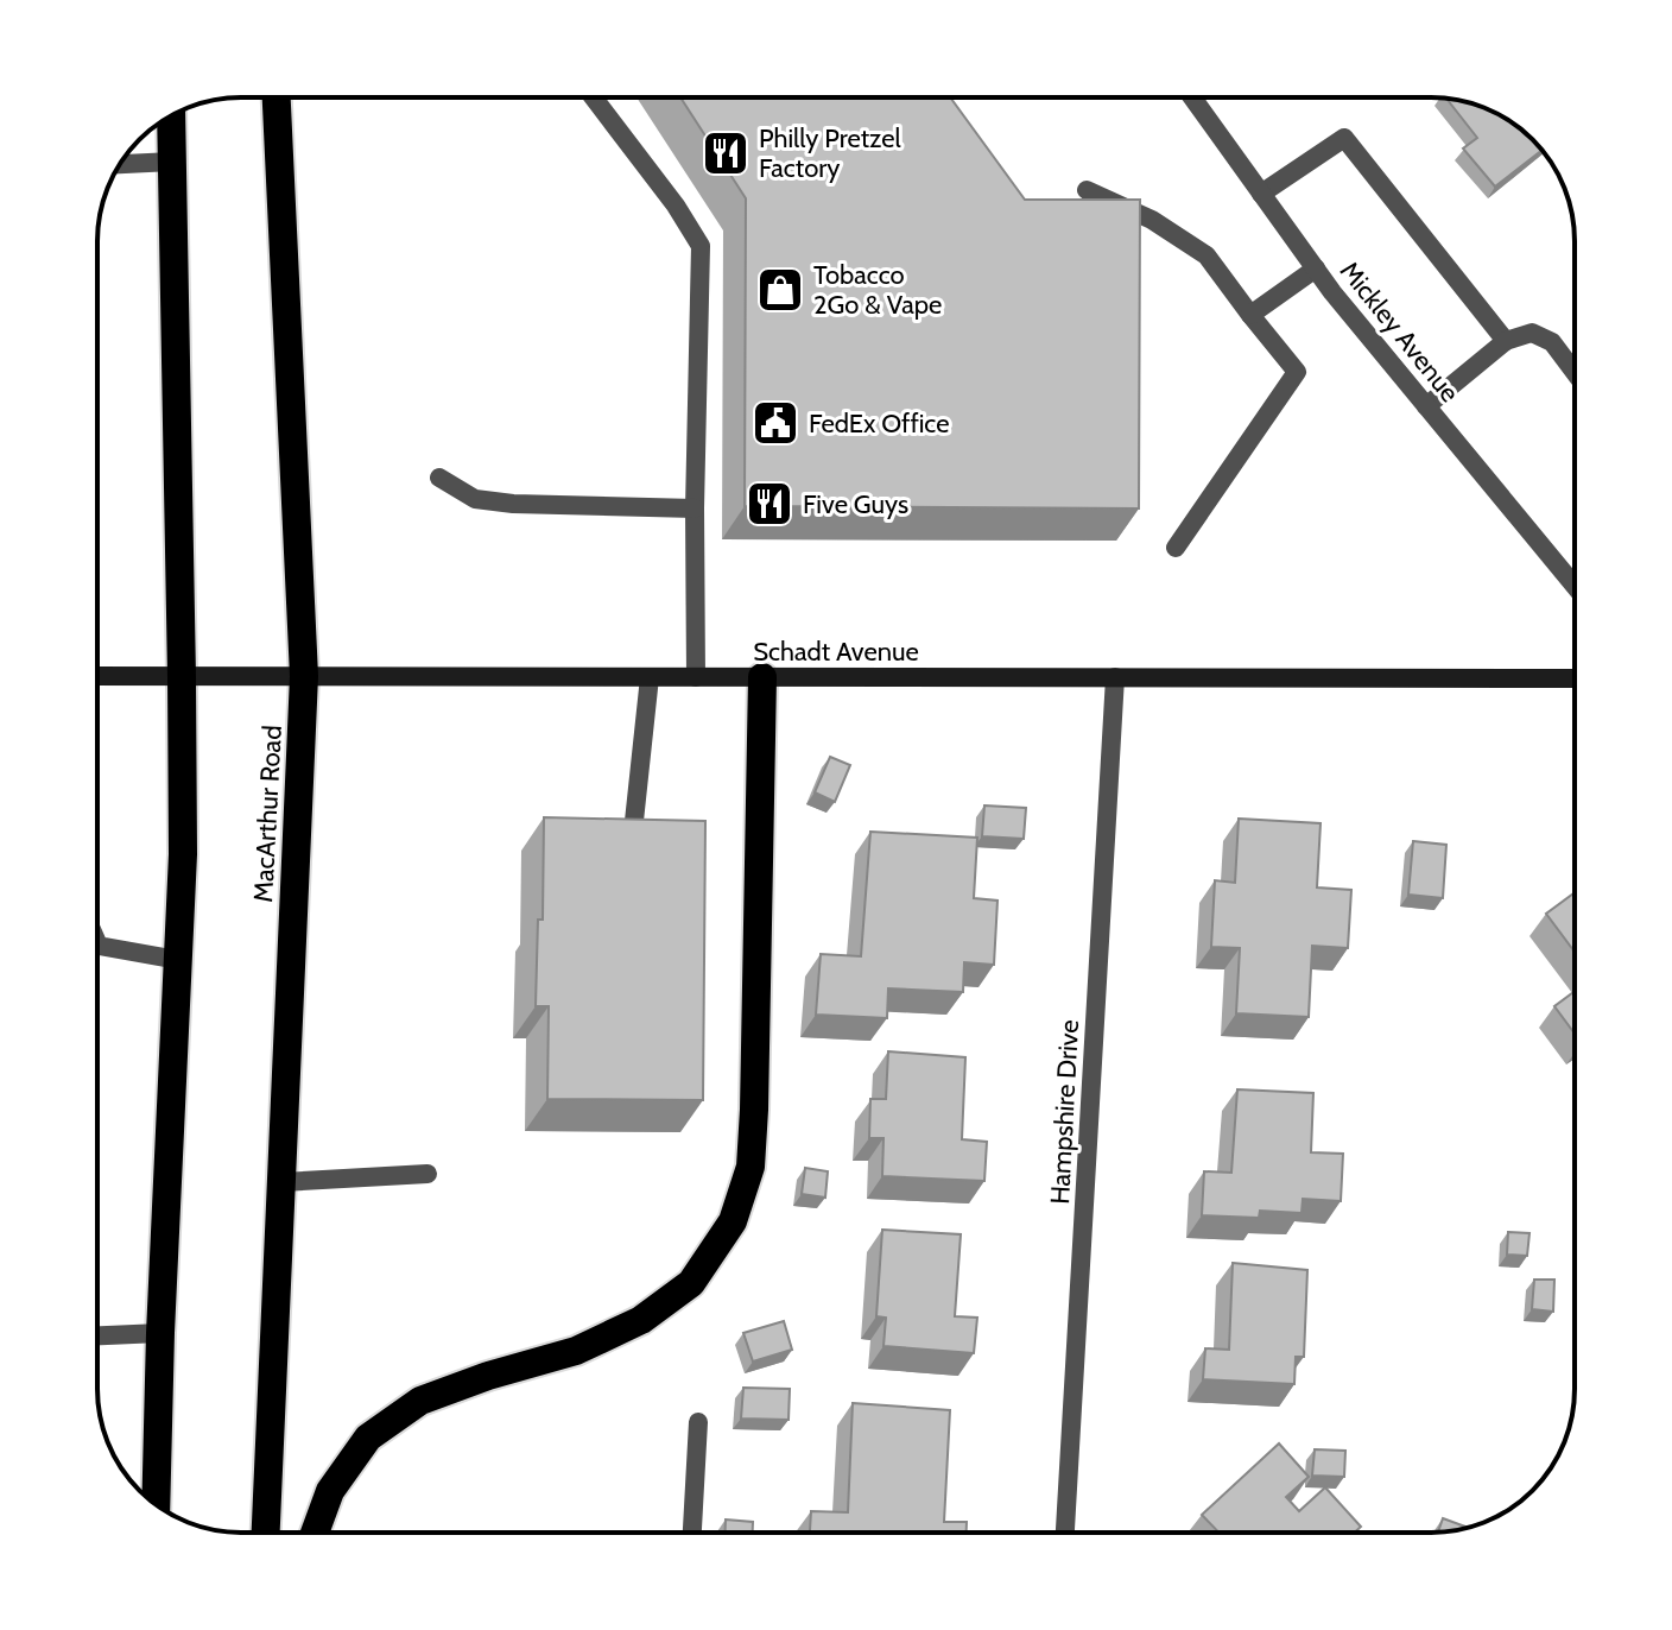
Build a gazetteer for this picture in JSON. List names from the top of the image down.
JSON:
{
  "streets": {
    "highway": ["MacArthur Road"],
    "main road": ["Schadt Avenue"],
    "street": ["Mickley Avenue", "Hampshire Drive"]
  },
  "crossings": [
    ["Schadt Avenue", "MacArthur Road"],
    ["Schadt Avenue", "Hampshire Drive"]
  ],
  "places": {
    "restaurant": ["Philly Pretzel Factory", "Five Guys"],
    "shop": ["Tobacco 2Go & Vape"],
    "public building": ["FedEx Office"]
  }
}
